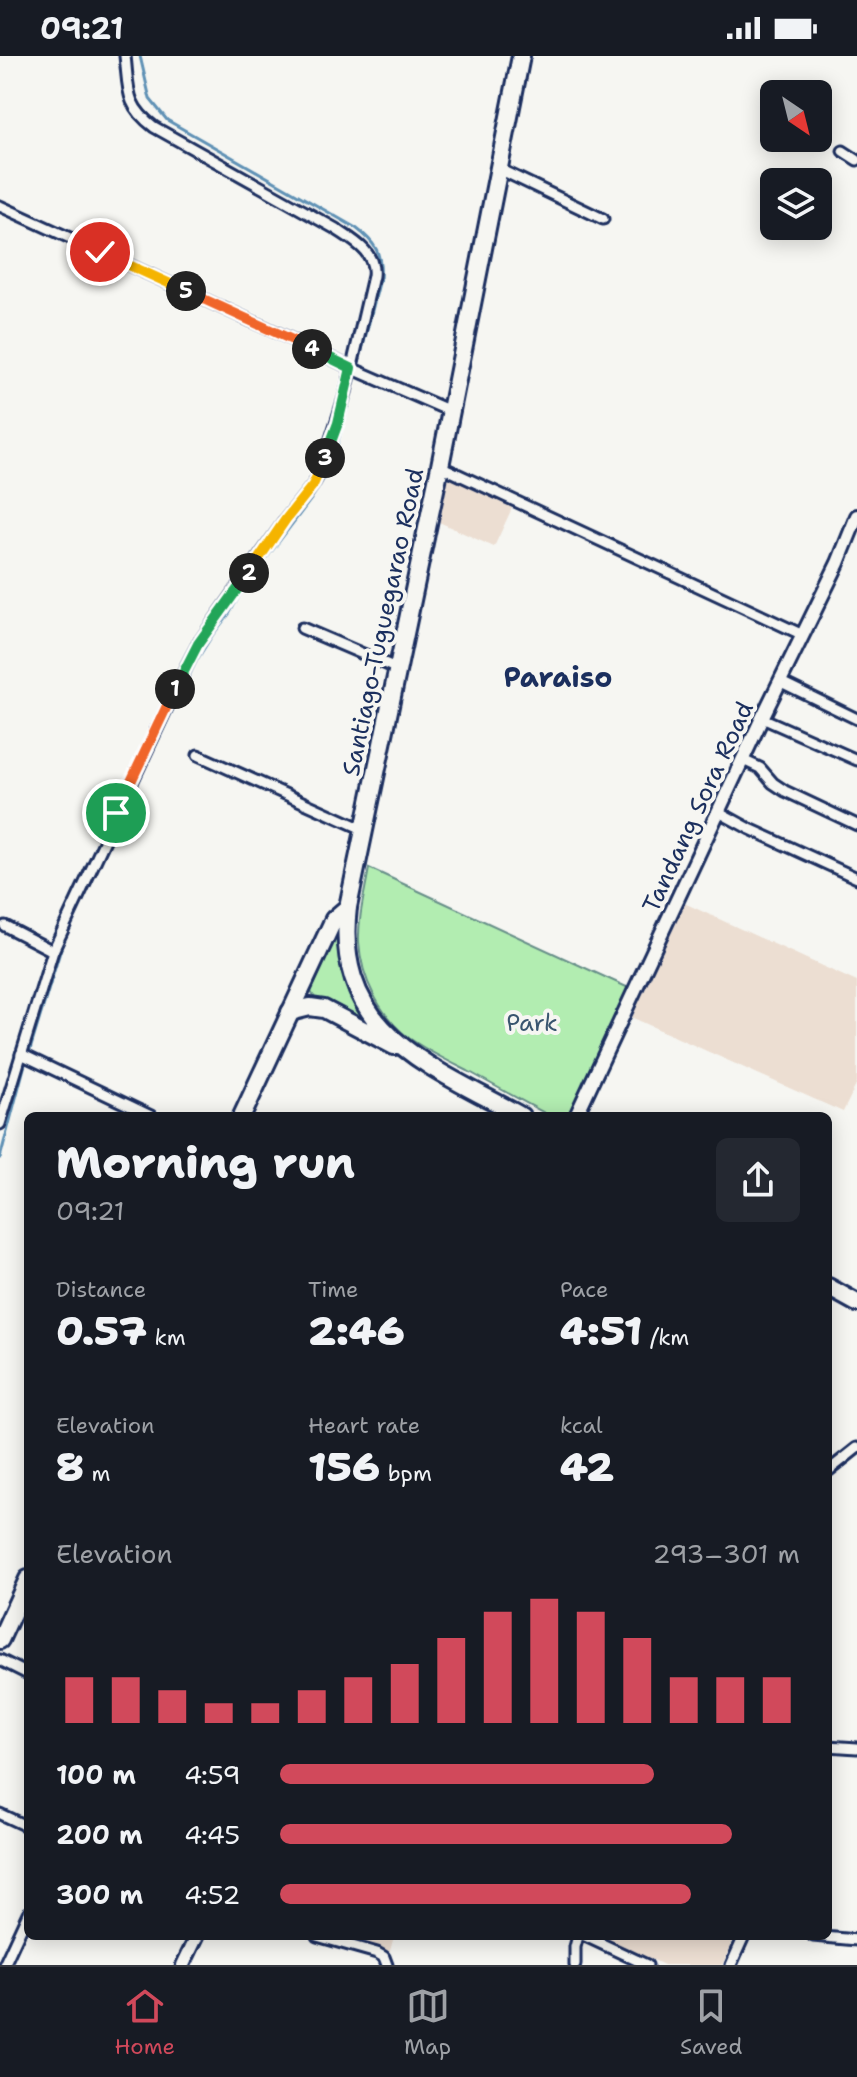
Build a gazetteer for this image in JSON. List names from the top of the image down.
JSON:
{
  "streets": {
    "highway": ["Santiago-Tuguegarao Road"],
    "street": ["Tandang Sora Road"]
  },
  "districts": ["Paraiso"],
  "parks": ["Park"],
  "north": "bottom right",
  "page": {
    "status": "09:21",
    "pins": [
      "5",
      "4",
      "3",
      "2",
      "1"
    ],
    "heading": ["Morning run", "09:21"],
    "stats": [
      ["Distance", "0.57 km"],
      ["Time", "2:46"],
      ["Pace", "4:51 /km"],
      ["Elevation", "8 m"],
      ["Heart rate", "156 bpm"],
      ["kcal", "42"]
    ],
    "chart": ["Elevation", "293–301 m"],
    "list": [
      {
        "name": "100 m",
        "note": "4:59"
      },
      {
        "name": "200 m",
        "note": "4:45"
      },
      {
        "name": "300 m",
        "note": "4:52"
      }
    ],
    "tabs": ["Home", "Map", "Saved"]
  }
}
